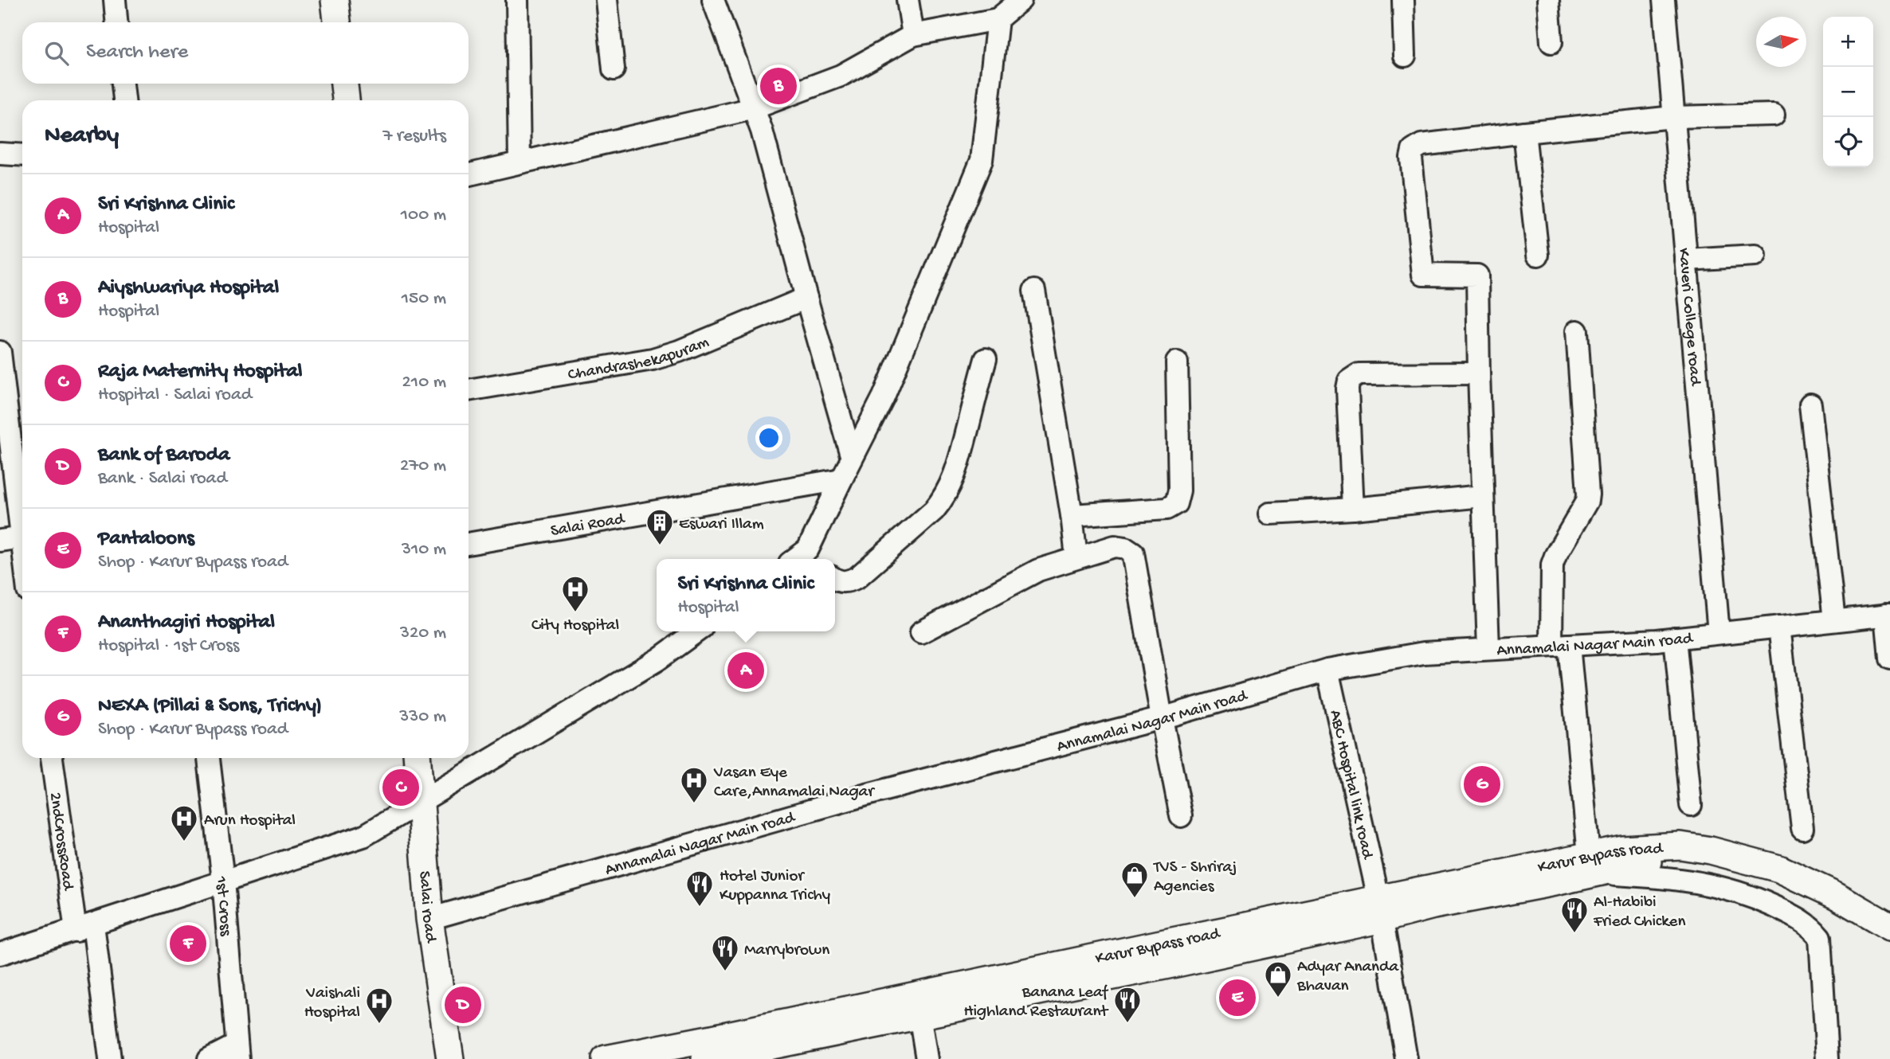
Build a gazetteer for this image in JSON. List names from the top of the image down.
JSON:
{
  "streets": {
    "main road": ["Karur Bypass road", "Salai road"],
    "street": [
      "Kaveri College road",
      "Chandrashekapuram",
      "Salai Road",
      "Annamalai Nagar Main road",
      "ABC Hospital link road",
      "2ndCrossRoad",
      "1st Cross"
    ]
  },
  "crossings": [
    ["Kaveri College road", "Annamalai Nagar Main road"],
    ["Annamalai Nagar Main road", "ABC Hospital link road"],
    ["Annamalai Nagar Main road", "Salai road"],
    ["ABC Hospital link road", "Karur Bypass road"]
  ],
  "places": {
    "building": ["Eswari Illam"],
    "hospital": [
      "City Hospital",
      "Vasan Eye Care,Annamalai Nagar",
      "Arun Hospital",
      "Vaishali Hospital"
    ],
    "shop": ["TVS - Shriraj Agencies", "Adyar Ananda Bhavan"],
    "restaurant": [
      "Hotel Junior Kuppanna Trichy",
      "Al-Habibi Fried Chicken",
      "Marrybrown",
      "Banana Leaf Highland Restaurant"
    ]
  },
  "north": "right",
  "page": {
    "map_buttons": ["+", "−"],
    "search": "Search here",
    "pins": [
      "B",
      "A",
      "G",
      "C",
      "F",
      "E",
      "D"
    ],
    "heading": ["Nearby", "7 results"],
    "list": [
      {
        "mark": "A",
        "name": "Sri Krishna Clinic",
        "note": "Hospital",
        "value": "100 m"
      },
      {
        "mark": "B",
        "name": "Aiyshwariya Hospital",
        "note": "Hospital",
        "value": "150 m"
      },
      {
        "mark": "C",
        "name": "Raja Maternity Hospital",
        "note": "Hospital · Salai road",
        "value": "210 m"
      },
      {
        "mark": "D",
        "name": "Bank of Baroda",
        "note": "Bank · Salai road",
        "value": "270 m"
      },
      {
        "mark": "E",
        "name": "Pantaloons",
        "note": "Shop · Karur Bypass road",
        "value": "310 m"
      },
      {
        "mark": "F",
        "name": "Ananthagiri Hospital",
        "note": "Hospital · 1st Cross",
        "value": "320 m"
      },
      {
        "mark": "G",
        "name": "NEXA (Pillai & Sons, Trichy)",
        "note": "Shop · Karur Bypass road",
        "value": "330 m"
      }
    ],
    "popup": ["Sri Krishna Clinic", "Hospital"]
  }
}
